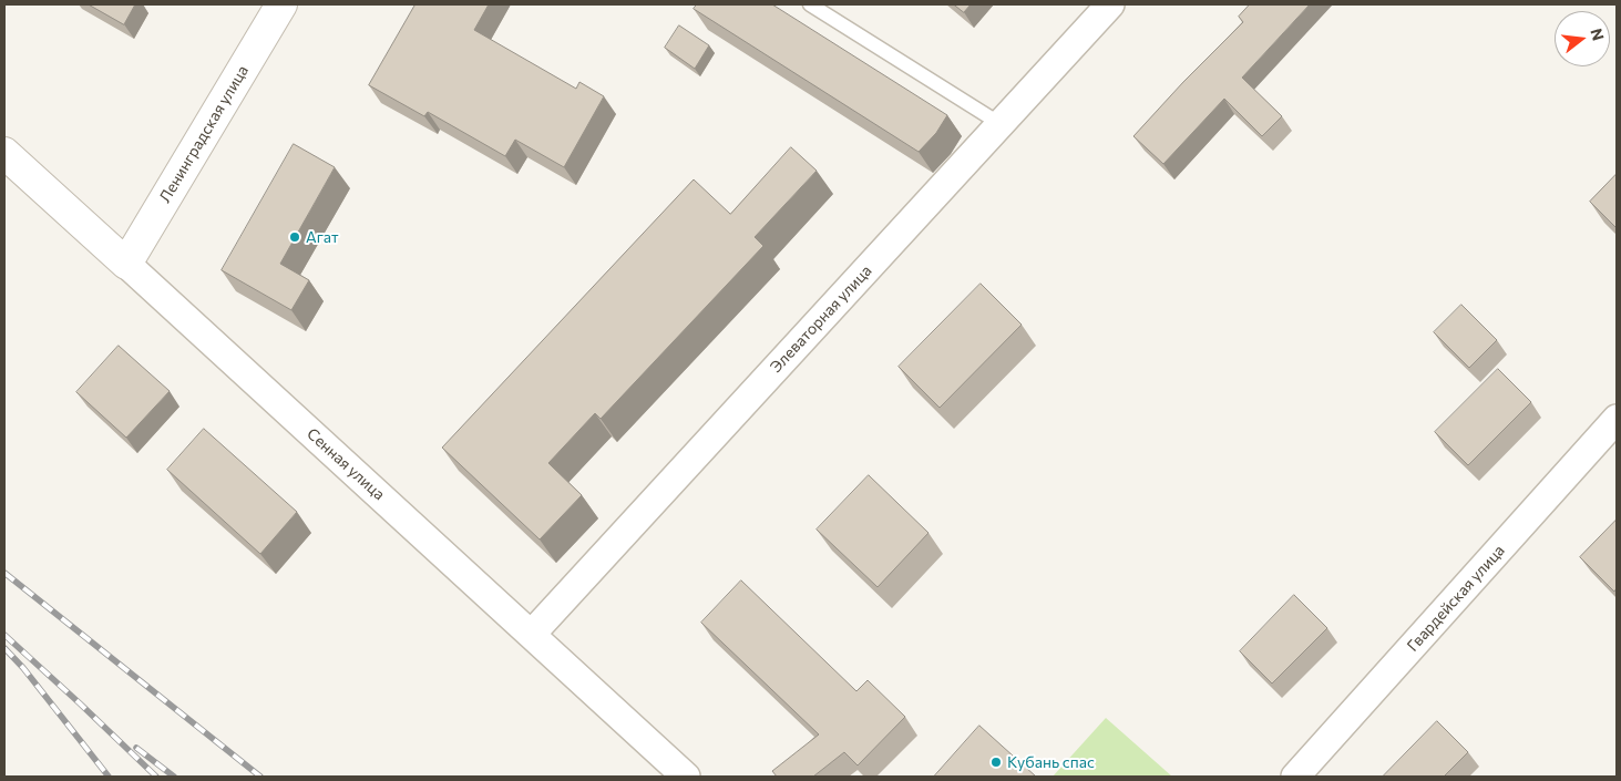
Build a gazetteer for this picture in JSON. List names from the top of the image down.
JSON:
{
  "streets": {
    "street": [
      "Ленинградская улица",
      "Элеваторная улица",
      "Сенная улица",
      "Гвардейская улица"
    ]
  },
  "crossings": [
    ["Ленинградская улица", "Сенная улица"],
    ["Элеваторная улица", "Сенная улица"]
  ],
  "places": ["Агат", "Кубань спас"],
  "north": "right"
}
